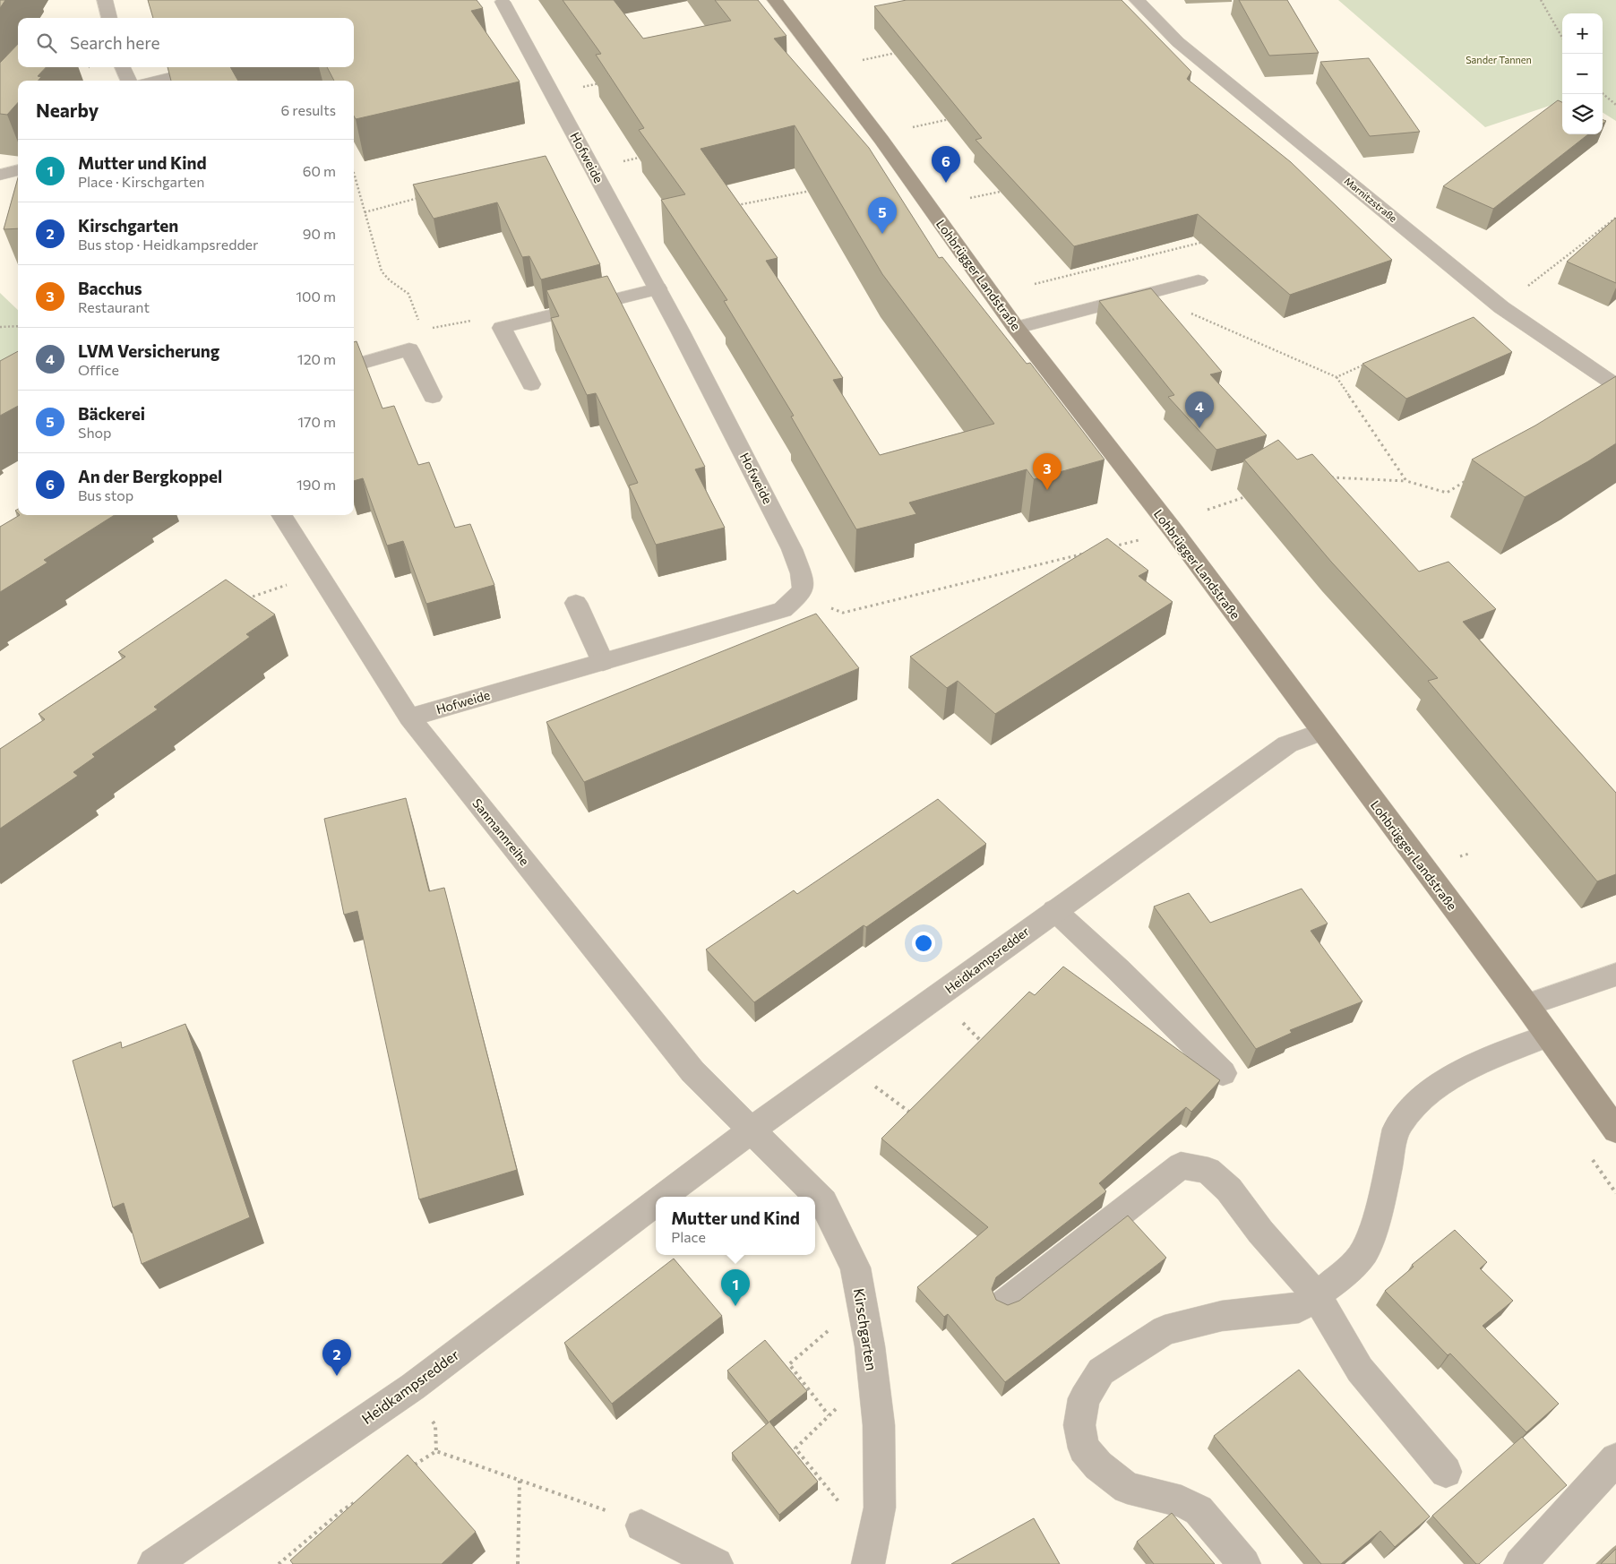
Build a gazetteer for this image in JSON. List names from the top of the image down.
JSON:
{
  "streets": {
    "street": [
      "Hofweide",
      "Marnitzstraße",
      "Lohbrügger Landstraße",
      "Sanmannreihe",
      "Heidkampsredder",
      "Kirschgarten"
    ]
  },
  "crossings": [
    ["Hofweide", "Sanmannreihe"],
    ["Lohbrügger Landstraße", "Heidkampsredder"],
    ["Sanmannreihe", "Heidkampsredder"],
    ["Sanmannreihe", "Kirschgarten"],
    ["Heidkampsredder", "Kirschgarten"]
  ],
  "parks": ["Sander Tannen"],
  "page": {
    "map_buttons": ["+", "−"],
    "search": "Search here",
    "heading": ["Nearby", "6 results"],
    "list": [
      {
        "mark": "1",
        "name": "Mutter und Kind",
        "note": "Place · Kirschgarten",
        "value": "60 m"
      },
      {
        "mark": "2",
        "name": "Kirschgarten",
        "note": "Bus stop · Heidkampsredder",
        "value": "90 m"
      },
      {
        "mark": "3",
        "name": "Bacchus",
        "note": "Restaurant",
        "value": "100 m"
      },
      {
        "mark": "4",
        "name": "LVM Versicherung",
        "note": "Office",
        "value": "120 m"
      },
      {
        "mark": "5",
        "name": "Bäckerei",
        "note": "Shop",
        "value": "170 m"
      },
      {
        "mark": "6",
        "name": "An der Bergkoppel",
        "note": "Bus stop",
        "value": "190 m"
      }
    ],
    "pins": [
      "6",
      "5",
      "4",
      "3",
      "1",
      "2"
    ],
    "popup": ["Mutter und Kind", "Place"]
  }
}
